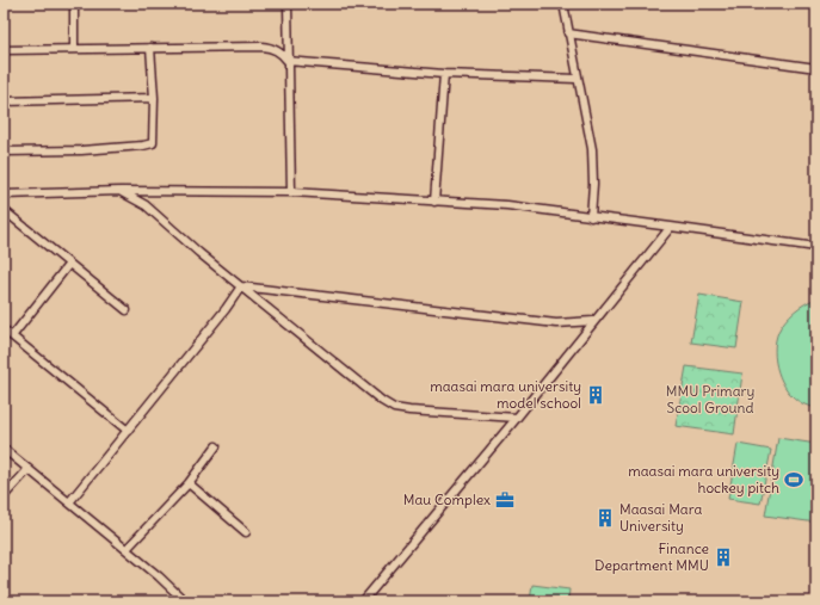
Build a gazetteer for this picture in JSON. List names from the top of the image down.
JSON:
{
  "parks": ["MMU Primary Scool Ground"],
  "places": {
    "building": ["maasai mara university model school", "Maasai Mara University", "Finance Department MMU"],
    "sports": ["maasai mara university hockey pitch"],
    "office": ["Mau Complex"]
  }
}
